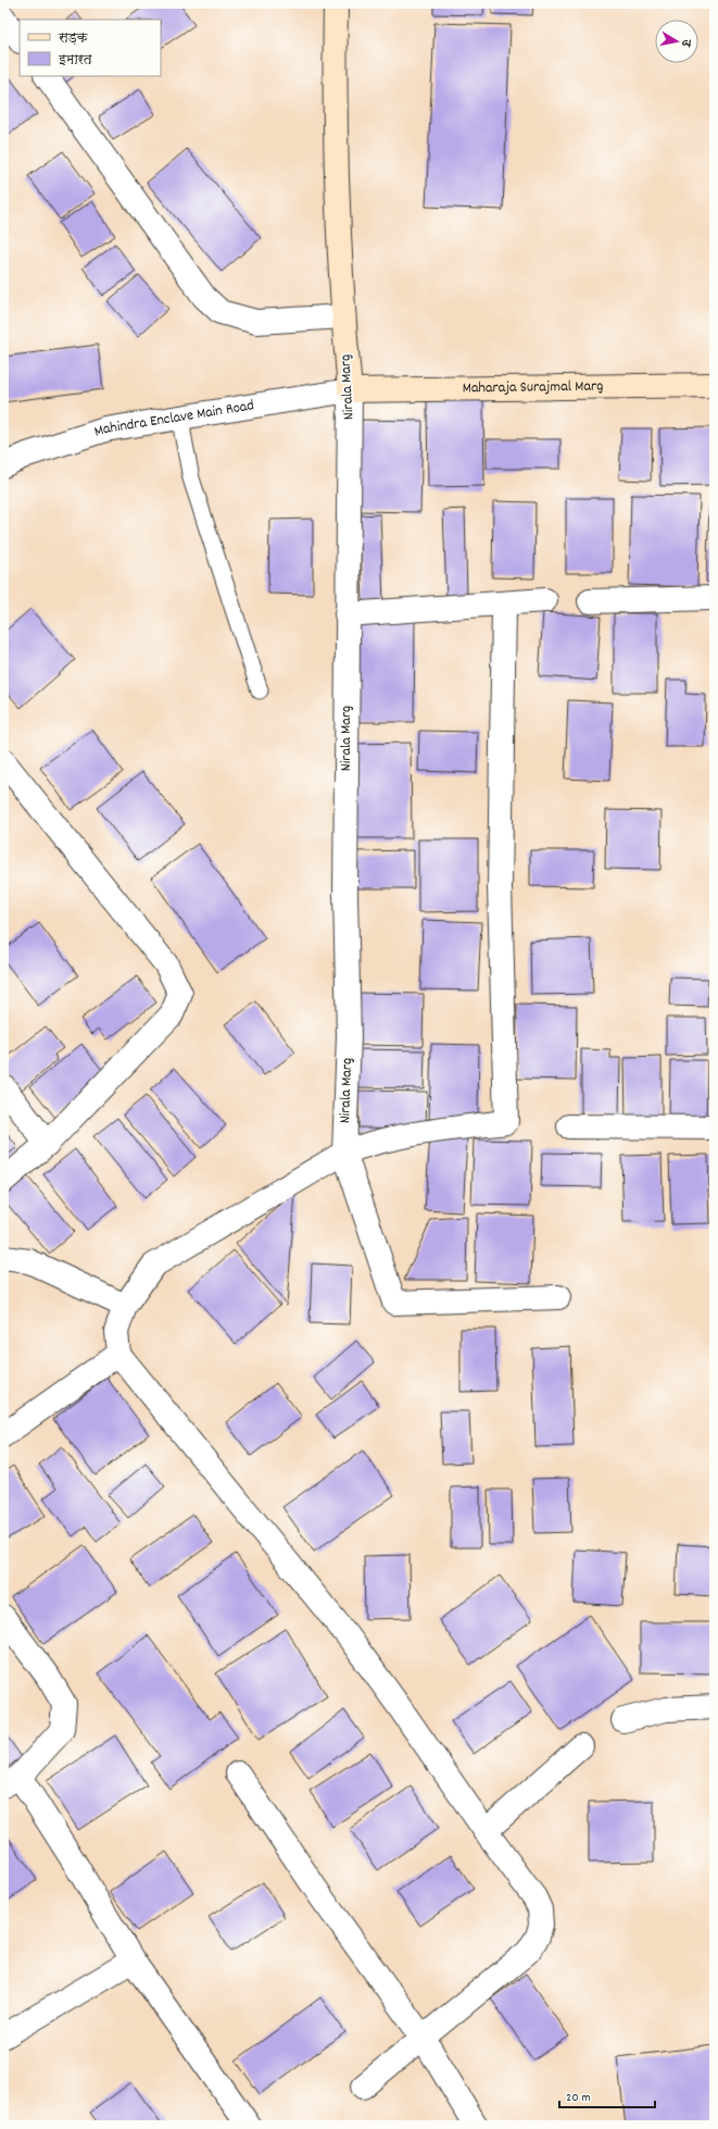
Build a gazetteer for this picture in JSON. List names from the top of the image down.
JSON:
{
  "streets": {
    "street": ["Nirala Marg", "Maharaja Surajmal Marg", "Mahindra Enclave Main Road"]
  },
  "crossings": [
    ["Nirala Marg", "Maharaja Surajmal Marg"],
    ["Nirala Marg", "Mahindra Enclave Main Road"],
    ["Maharaja Surajmal Marg", "Mahindra Enclave Main Road"]
  ],
  "legend": ["सड़क", "इमारत"],
  "scale_bar": "20 m",
  "north": "right"
}
